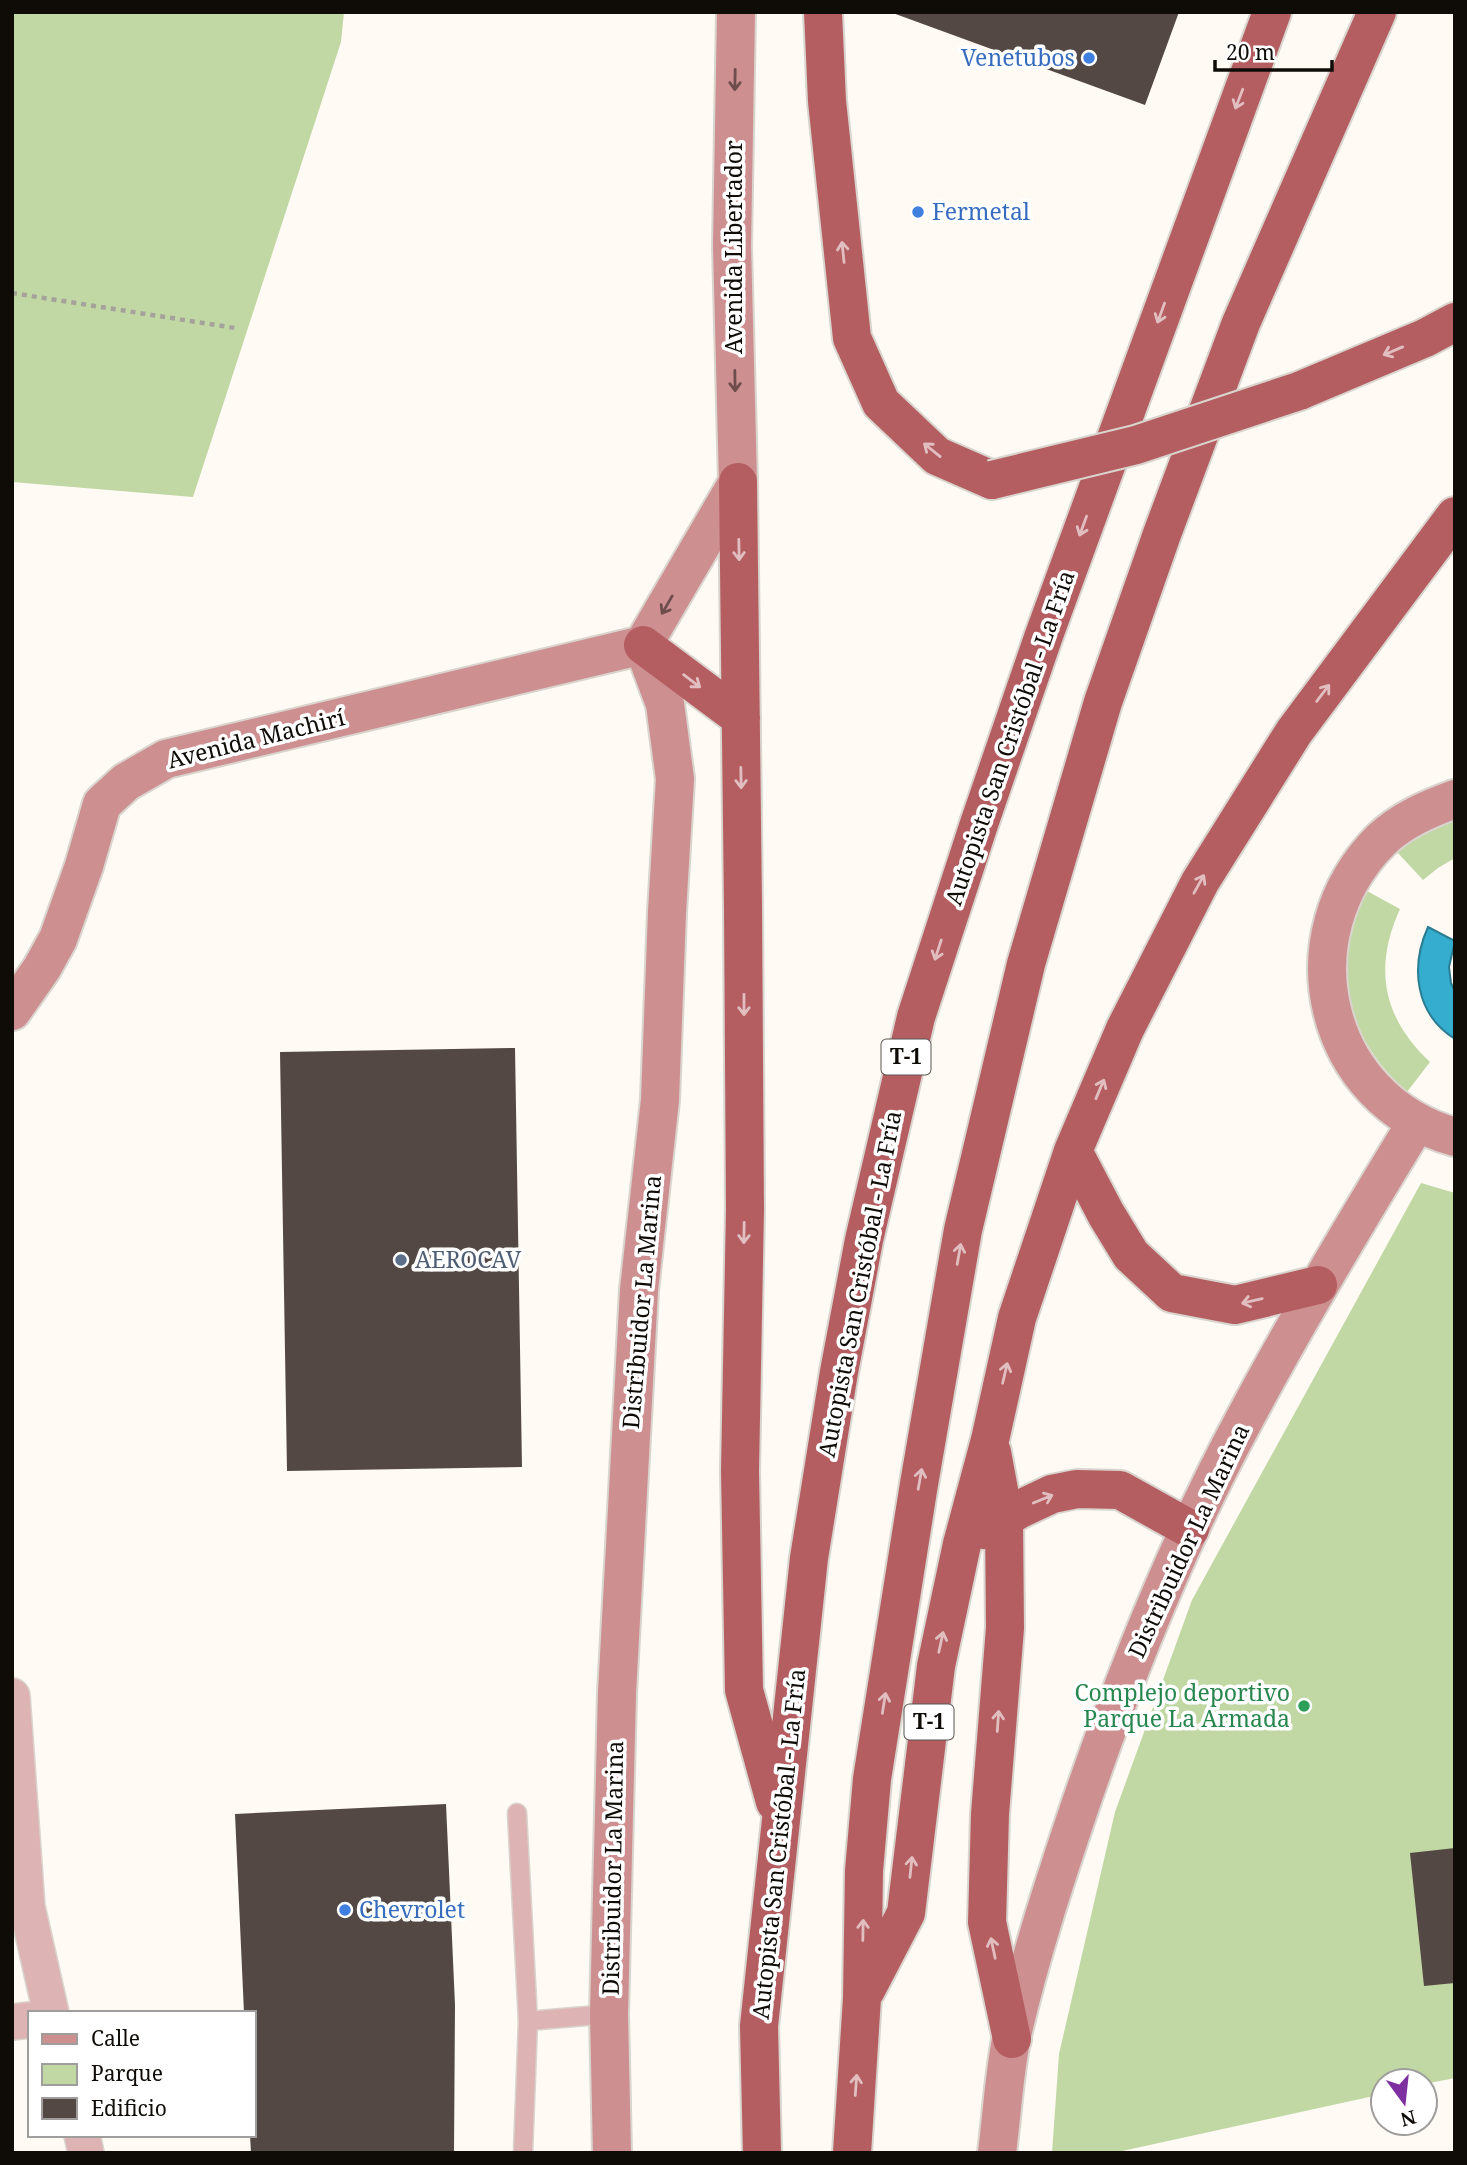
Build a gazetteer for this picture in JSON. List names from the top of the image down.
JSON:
{
  "streets": {
    "highway": ["Autopista San Cristóbal - La Fría", "T-1"],
    "street": ["Avenida Libertador", "Avenida Machirí", "Distribuidor La Marina"]
  },
  "crossings": [
    ["Avenida Machirí", "Distribuidor La Marina"]
  ],
  "one_way": ["Avenida Libertador"],
  "places": [
    "Venetubos",
    "Fermetal",
    "AEROCAV",
    "Complejo deportivo Parque La Armada",
    "Chevrolet"
  ],
  "legend": ["Calle", "Parque", "Edificio"],
  "scale_bar": "20 m",
  "north": "bottom"
}
